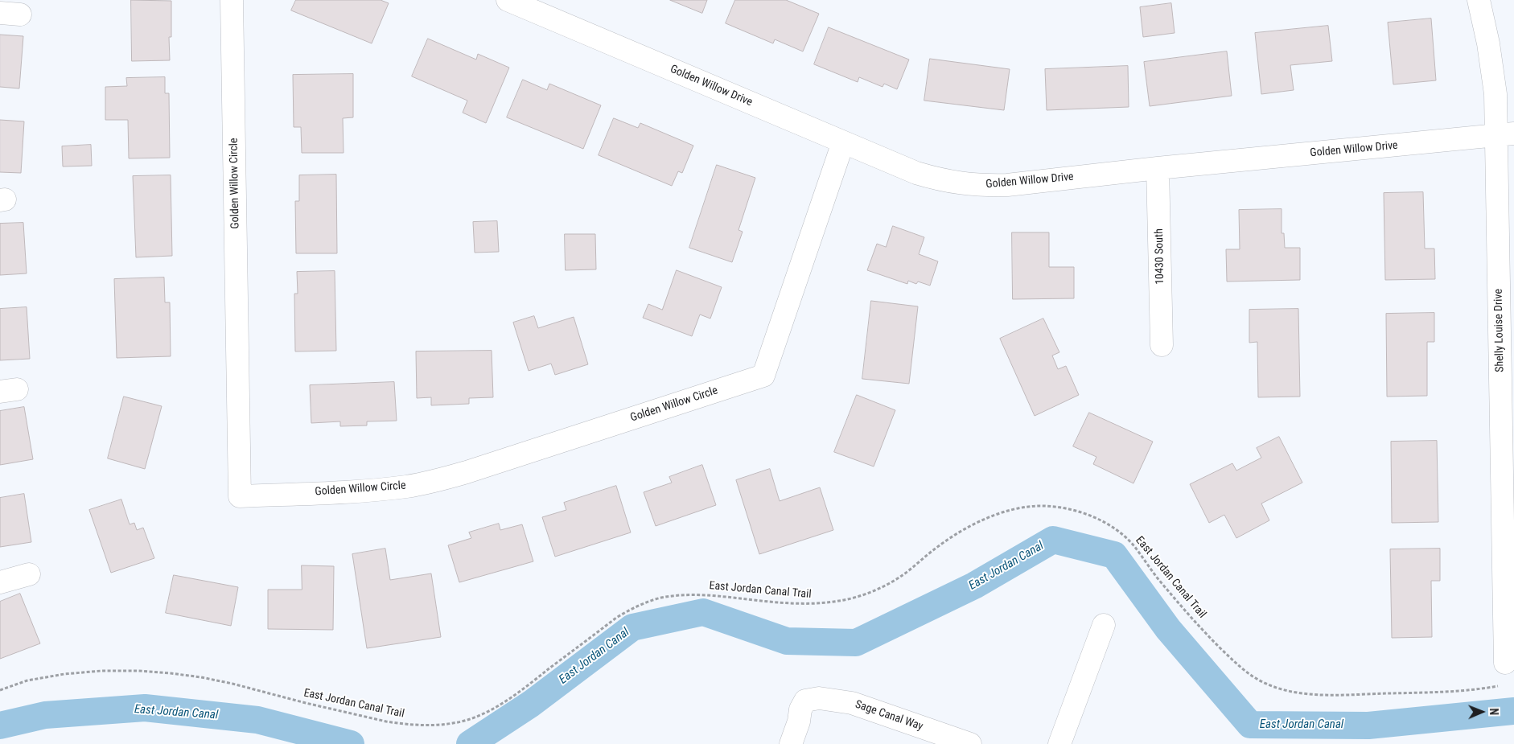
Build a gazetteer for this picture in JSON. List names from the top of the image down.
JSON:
{
  "streets": {
    "street": [
      "Golden Willow Drive",
      "Golden Willow Circle",
      "10430 South",
      "Shelly Louise Drive",
      "Sage Canal Way"
    ],
    "path": ["East Jordan Canal Trail"]
  },
  "crossings": [
    ["Golden Willow Drive", "Golden Willow Circle"],
    ["Golden Willow Drive", "10430 South"],
    ["Golden Willow Drive", "Shelly Louise Drive"]
  ],
  "water": ["East Jordan Canal"],
  "north": "right"
}
